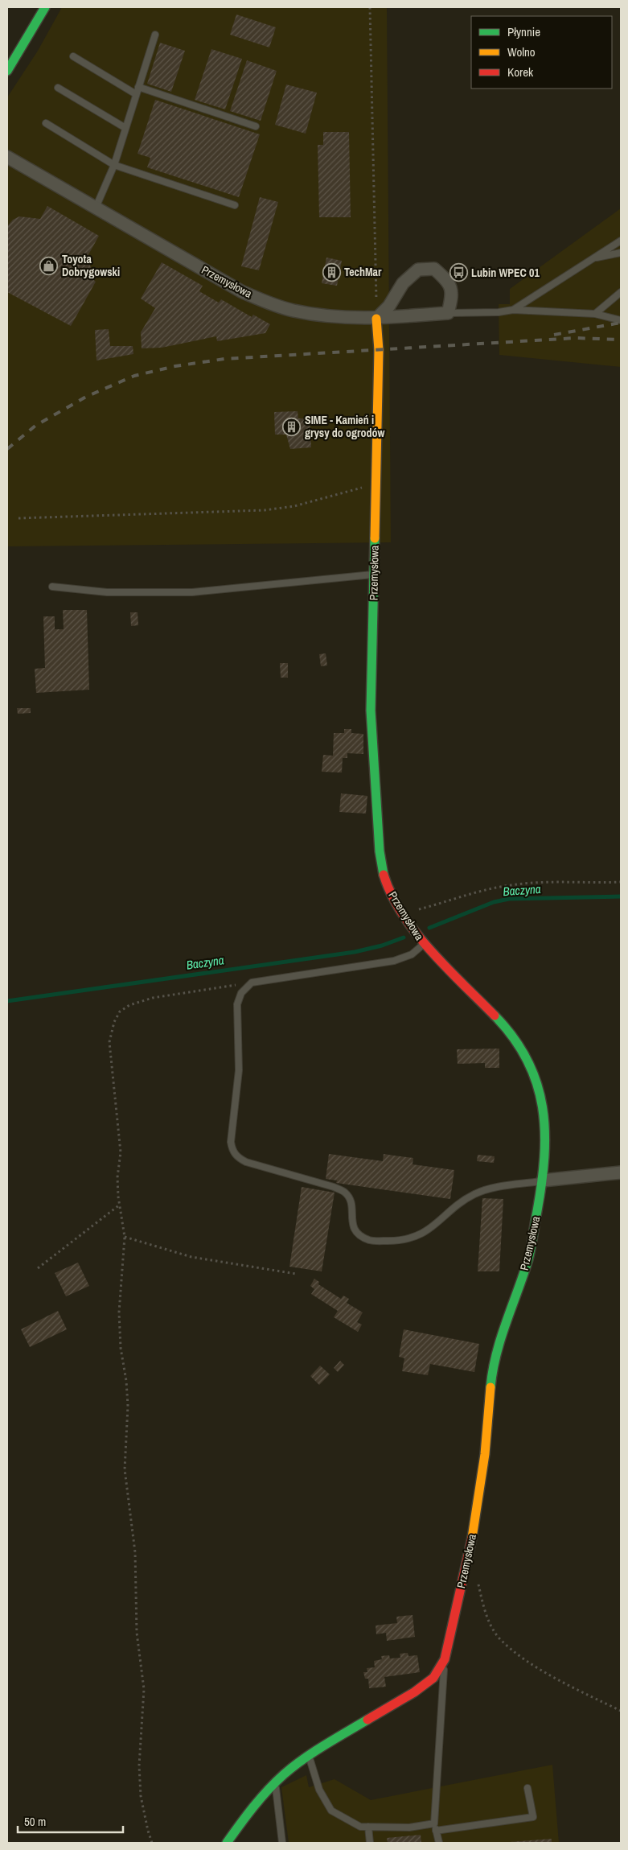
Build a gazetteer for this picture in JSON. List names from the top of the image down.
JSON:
{
  "streets": {
    "street": ["Przemysłowa"]
  },
  "water": ["Baczyna"],
  "places": {
    "shop": ["Toyota Dobrygowski"],
    "building": ["TechMar", "SIME - Kamień i grysy do ogrodów"],
    "bus stop": ["Lubin WPEC 01"]
  },
  "legend": ["Płynnie", "Wolno", "Korek"],
  "scale_bar": "50 m"
}
